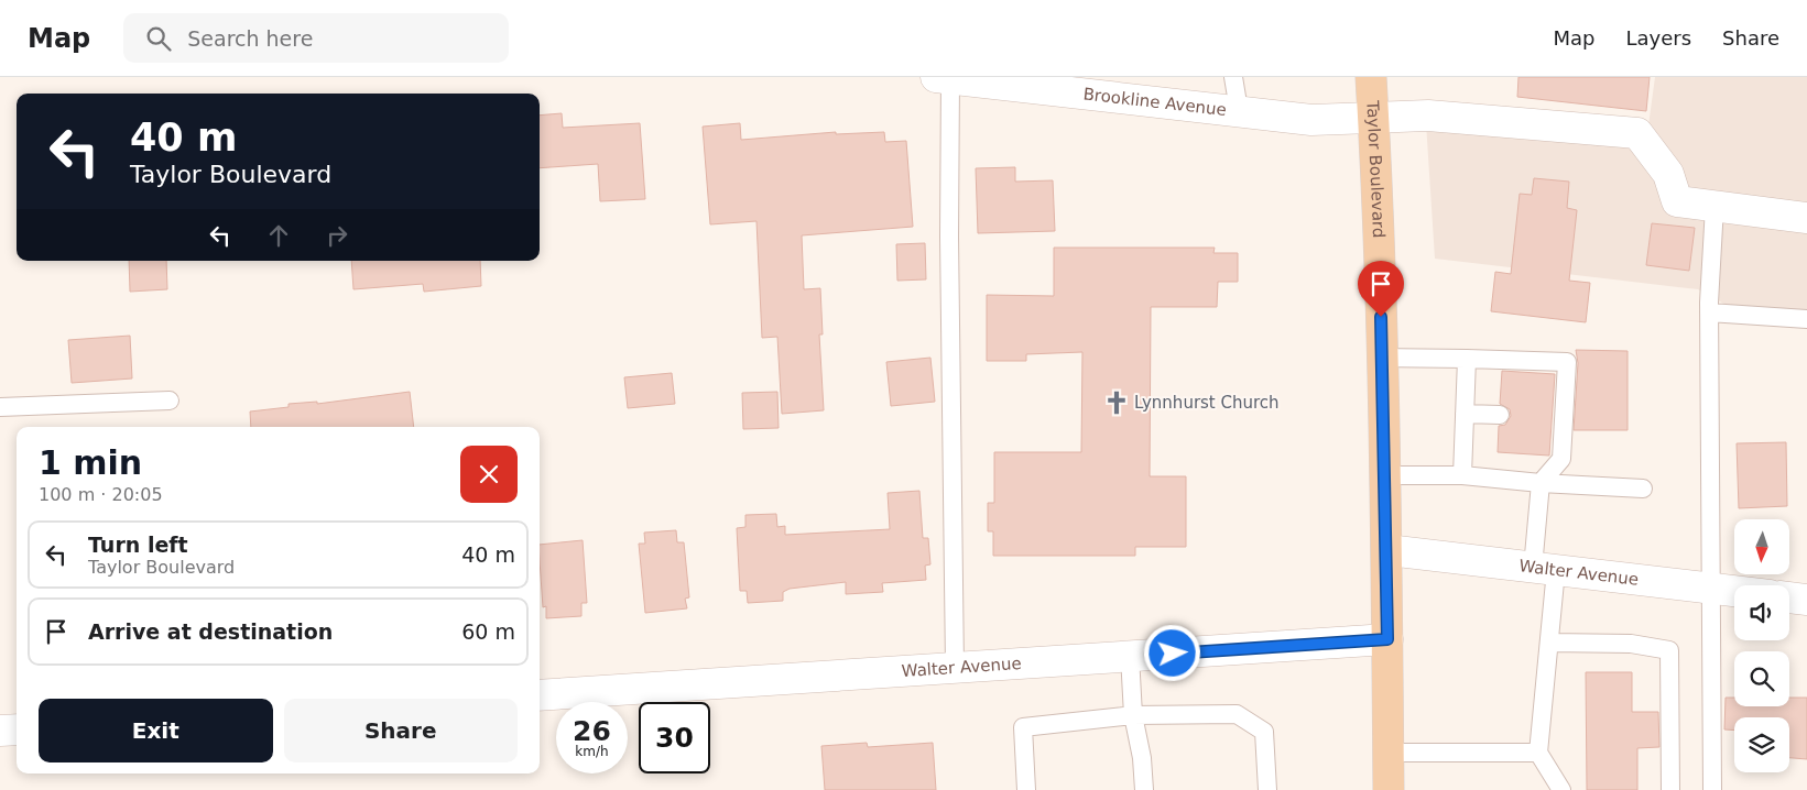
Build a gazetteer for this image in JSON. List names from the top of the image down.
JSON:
{
  "streets": {
    "main road": ["Taylor Boulevard"],
    "street": ["Brookline Avenue", "Walter Avenue"]
  },
  "crossings": [
    ["Brookline Avenue", "Taylor Boulevard"],
    ["Taylor Boulevard", "Walter Avenue"]
  ],
  "places": {
    "church": ["Lynnhurst Church"]
  },
  "north": "bottom",
  "page": {
    "header": "Map",
    "search": "Search here",
    "nav": ["Map", "Layers", "Share"],
    "turn": ["40 m", "Taylor Boulevard"],
    "heading": ["1 min", "100 m · 20:05"],
    "list": [
      {
        "name": "Turn left",
        "note": "Taylor Boulevard",
        "value": "40 m"
      },
      {
        "name": "Arrive at destination",
        "value": "60 m"
      }
    ],
    "buttons": ["Exit", "Share"],
    "speed": "26 km/h",
    "limit": "30"
  }
}
